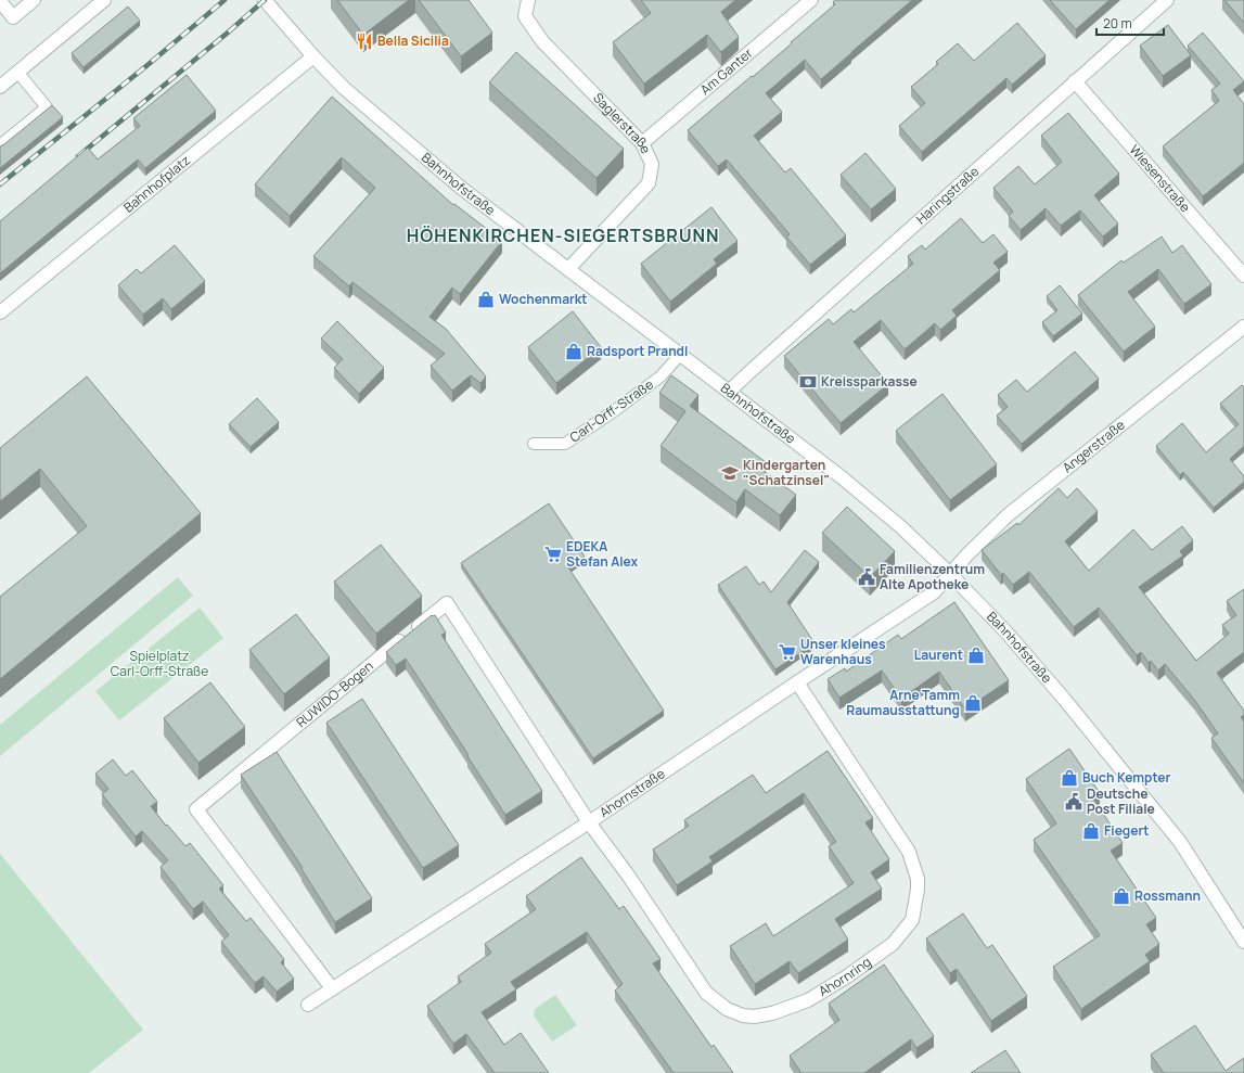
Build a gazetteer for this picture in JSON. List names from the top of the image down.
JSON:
{
  "streets": {
    "street": [
      "Am Ganter",
      "Saglerstraße",
      "Wiesenstraße",
      "Bahnhofstraße",
      "Bahnhofplatz",
      "Haringstraße",
      "Angerstraße",
      "RUWIDO-Bogen",
      "Ahornstraße",
      "Ahornring"
    ],
    "lane": ["Carl-Orff-Straße"]
  },
  "crossings": [
    ["Am Ganter", "Saglerstraße"],
    ["Saglerstraße", "Bahnhofstraße"],
    ["Wiesenstraße", "Haringstraße"],
    ["Bahnhofstraße", "Bahnhofplatz"],
    ["Bahnhofstraße", "Haringstraße"],
    ["Bahnhofstraße", "Carl-Orff-Straße"],
    ["Bahnhofstraße", "Angerstraße"],
    ["Bahnhofstraße", "Ahornstraße"],
    ["Angerstraße", "Ahornstraße"],
    ["RUWIDO-Bogen", "Ahornstraße"],
    ["RUWIDO-Bogen", "Ahornring"],
    ["Ahornstraße", "Ahornring"]
  ],
  "districts": ["HÖHENKIRCHEN-SIEGERTSBRUNN"],
  "parks": ["Spielplatz Carl-Orff-Straße"],
  "places": {
    "restaurant": ["Bella Sicilia"],
    "shop": [
      "Wochenmarkt",
      "Radsport Prandl",
      "Laurent",
      "Arne Tamm Raumausstattung",
      "Buch Kempter",
      "Fiegert",
      "Rossmann"
    ],
    "bank": ["Kreissparkasse"],
    "school or university": ["Kindergarten \"Schatzinsel\""],
    "supermarket": ["EDEKA Stefan Alex", "Unser kleines Warenhaus"],
    "public building": ["Familienzentrum Alte Apotheke", "Deutsche Post Filiale"]
  },
  "scale_bar": "20 m"
}
